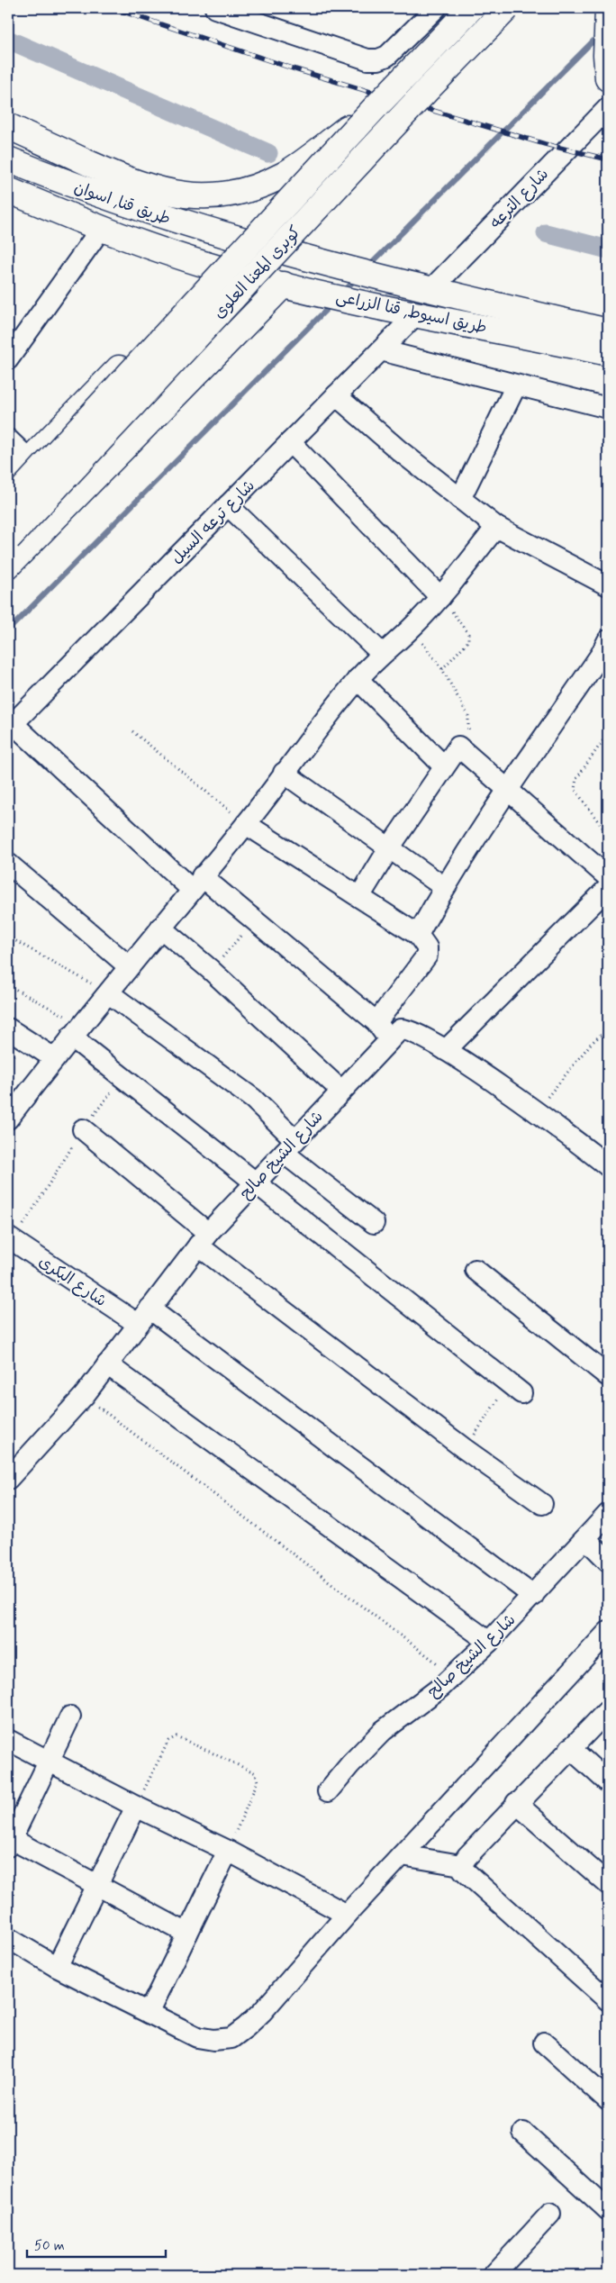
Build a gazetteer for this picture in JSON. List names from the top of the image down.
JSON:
{
  "streets": {
    "highway": ["طريق قنا, اسوان", "كوبرى المعنا العلوى", "طريق اسيوط, قنا الزراعى"],
    "street": [
      "شارع الترعه",
      "شارع ترعه السيل",
      "شارع الشيخ صالح",
      "شارع البكرى"
    ]
  },
  "crossings": [
    ["شارع الترعه", "طريق اسيوط, قنا الزراعى"],
    ["طريق قنا, اسوان", "طريق اسيوط, قنا الزراعى"],
    ["طريق اسيوط, قنا الزراعى", "شارع ترعه السيل"],
    ["شارع الشيخ صالح", "شارع البكرى"]
  ],
  "scale_bar": "50 m"
}
